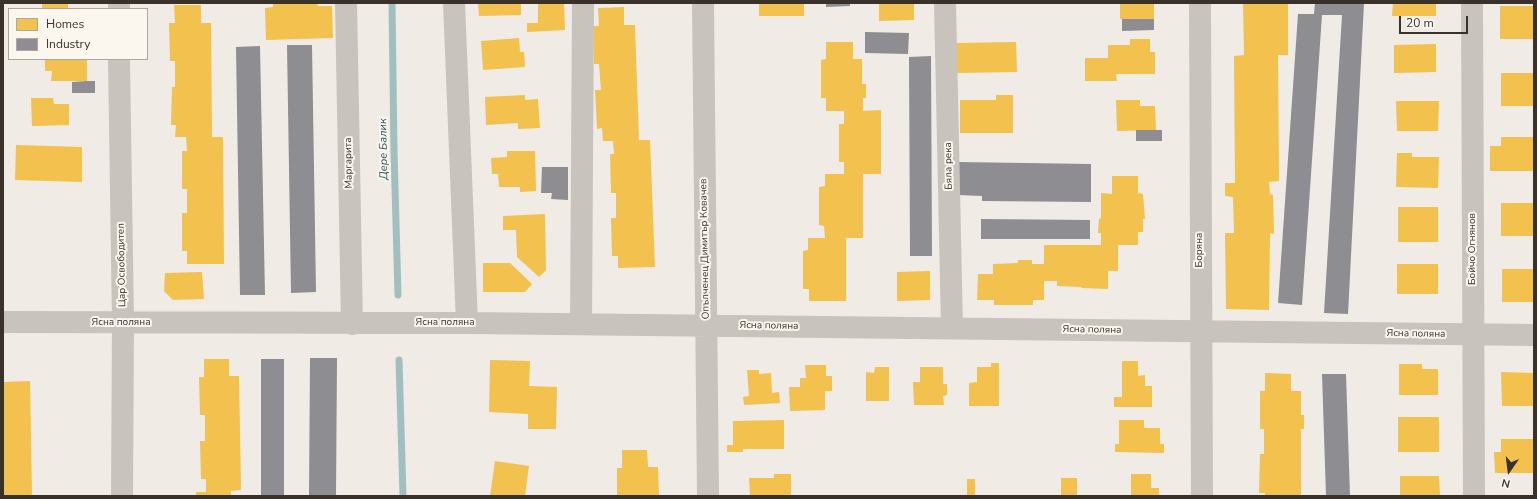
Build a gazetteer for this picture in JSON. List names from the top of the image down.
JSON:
{
  "streets": {
    "street": [
      "Маргарита",
      "Бяла река",
      "Опълченец Димитър Ковачев",
      "Бойчо Огнянов",
      "Боряна",
      "Цар Освободител",
      "Ясна поляна"
    ]
  },
  "crossings": [
    ["Маргарита", "Ясна поляна"],
    ["Бяла река", "Ясна поляна"],
    ["Опълченец Димитър Ковачев", "Ясна поляна"],
    ["Бойчо Огнянов", "Ясна поляна"],
    ["Боряна", "Ясна поляна"],
    ["Цар Освободител", "Ясна поляна"]
  ],
  "water": ["Дере Балик"],
  "legend": ["Homes", "Industry"],
  "scale_bar": "20 m",
  "north": "bottom"
}
